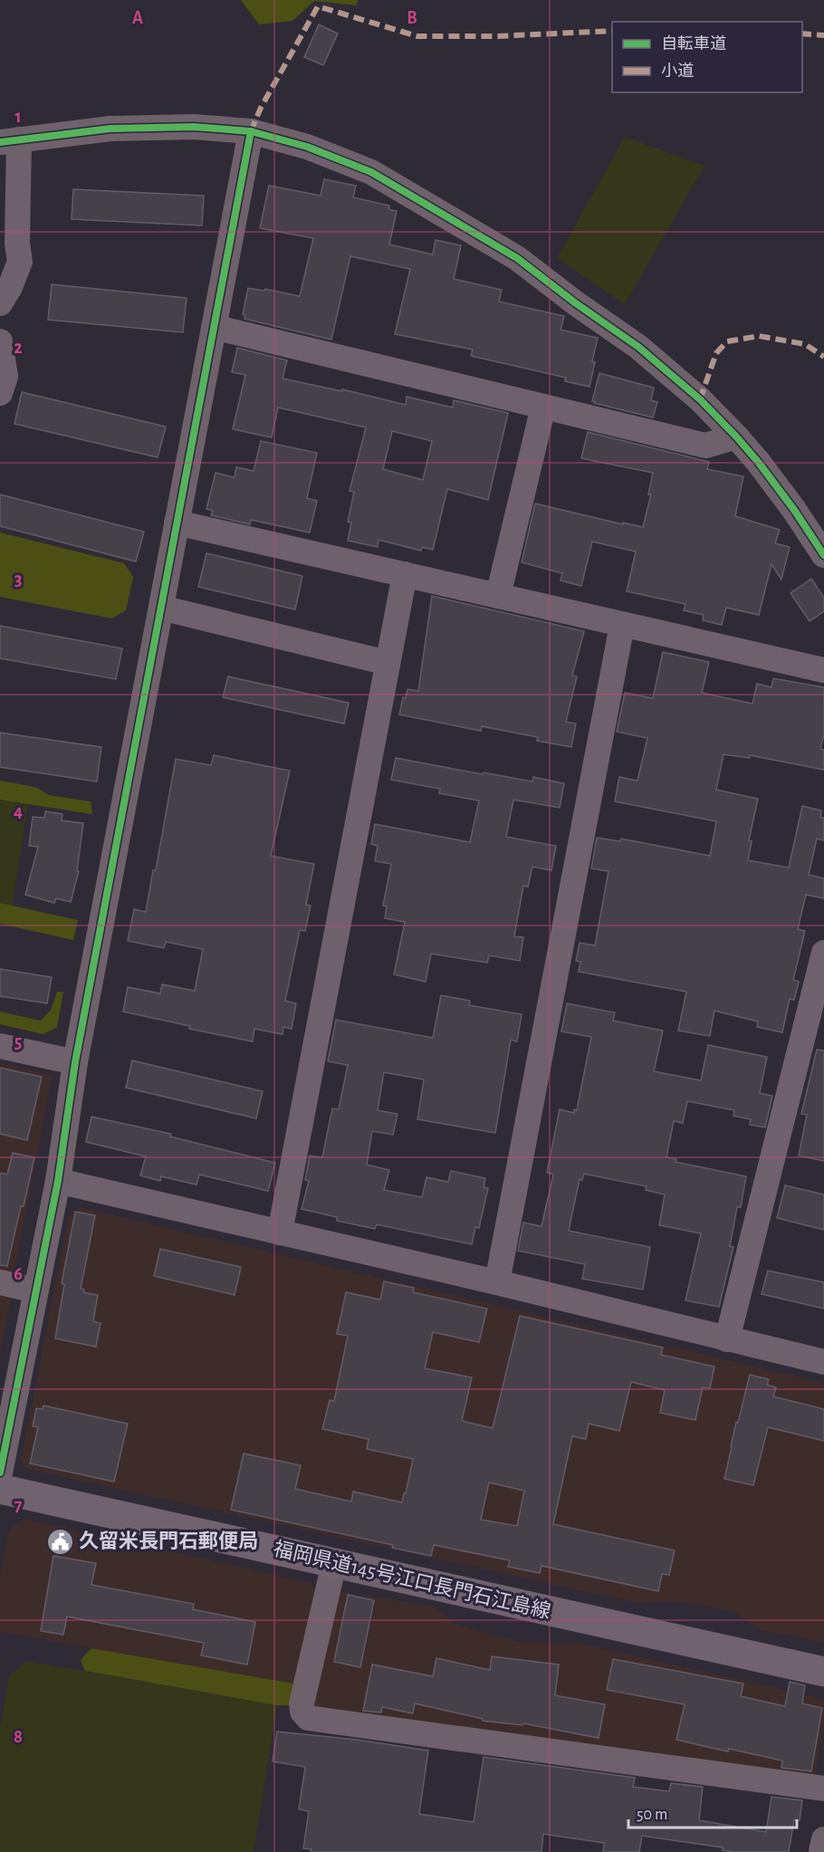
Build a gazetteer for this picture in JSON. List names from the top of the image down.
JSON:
{
  "streets": {
    "main road": ["福岡県道145号江口長門石江島線"]
  },
  "places": {
    "public building": ["久留米長門石郵便局"]
  },
  "legend": ["自転車道", "小道"],
  "scale_bar": "50 m",
  "grid": {
    "columns": ["A", "B"],
    "rows": [
      "1",
      "2",
      "3",
      "4",
      "5",
      "6",
      "7",
      "8"
    ]
  }
}
